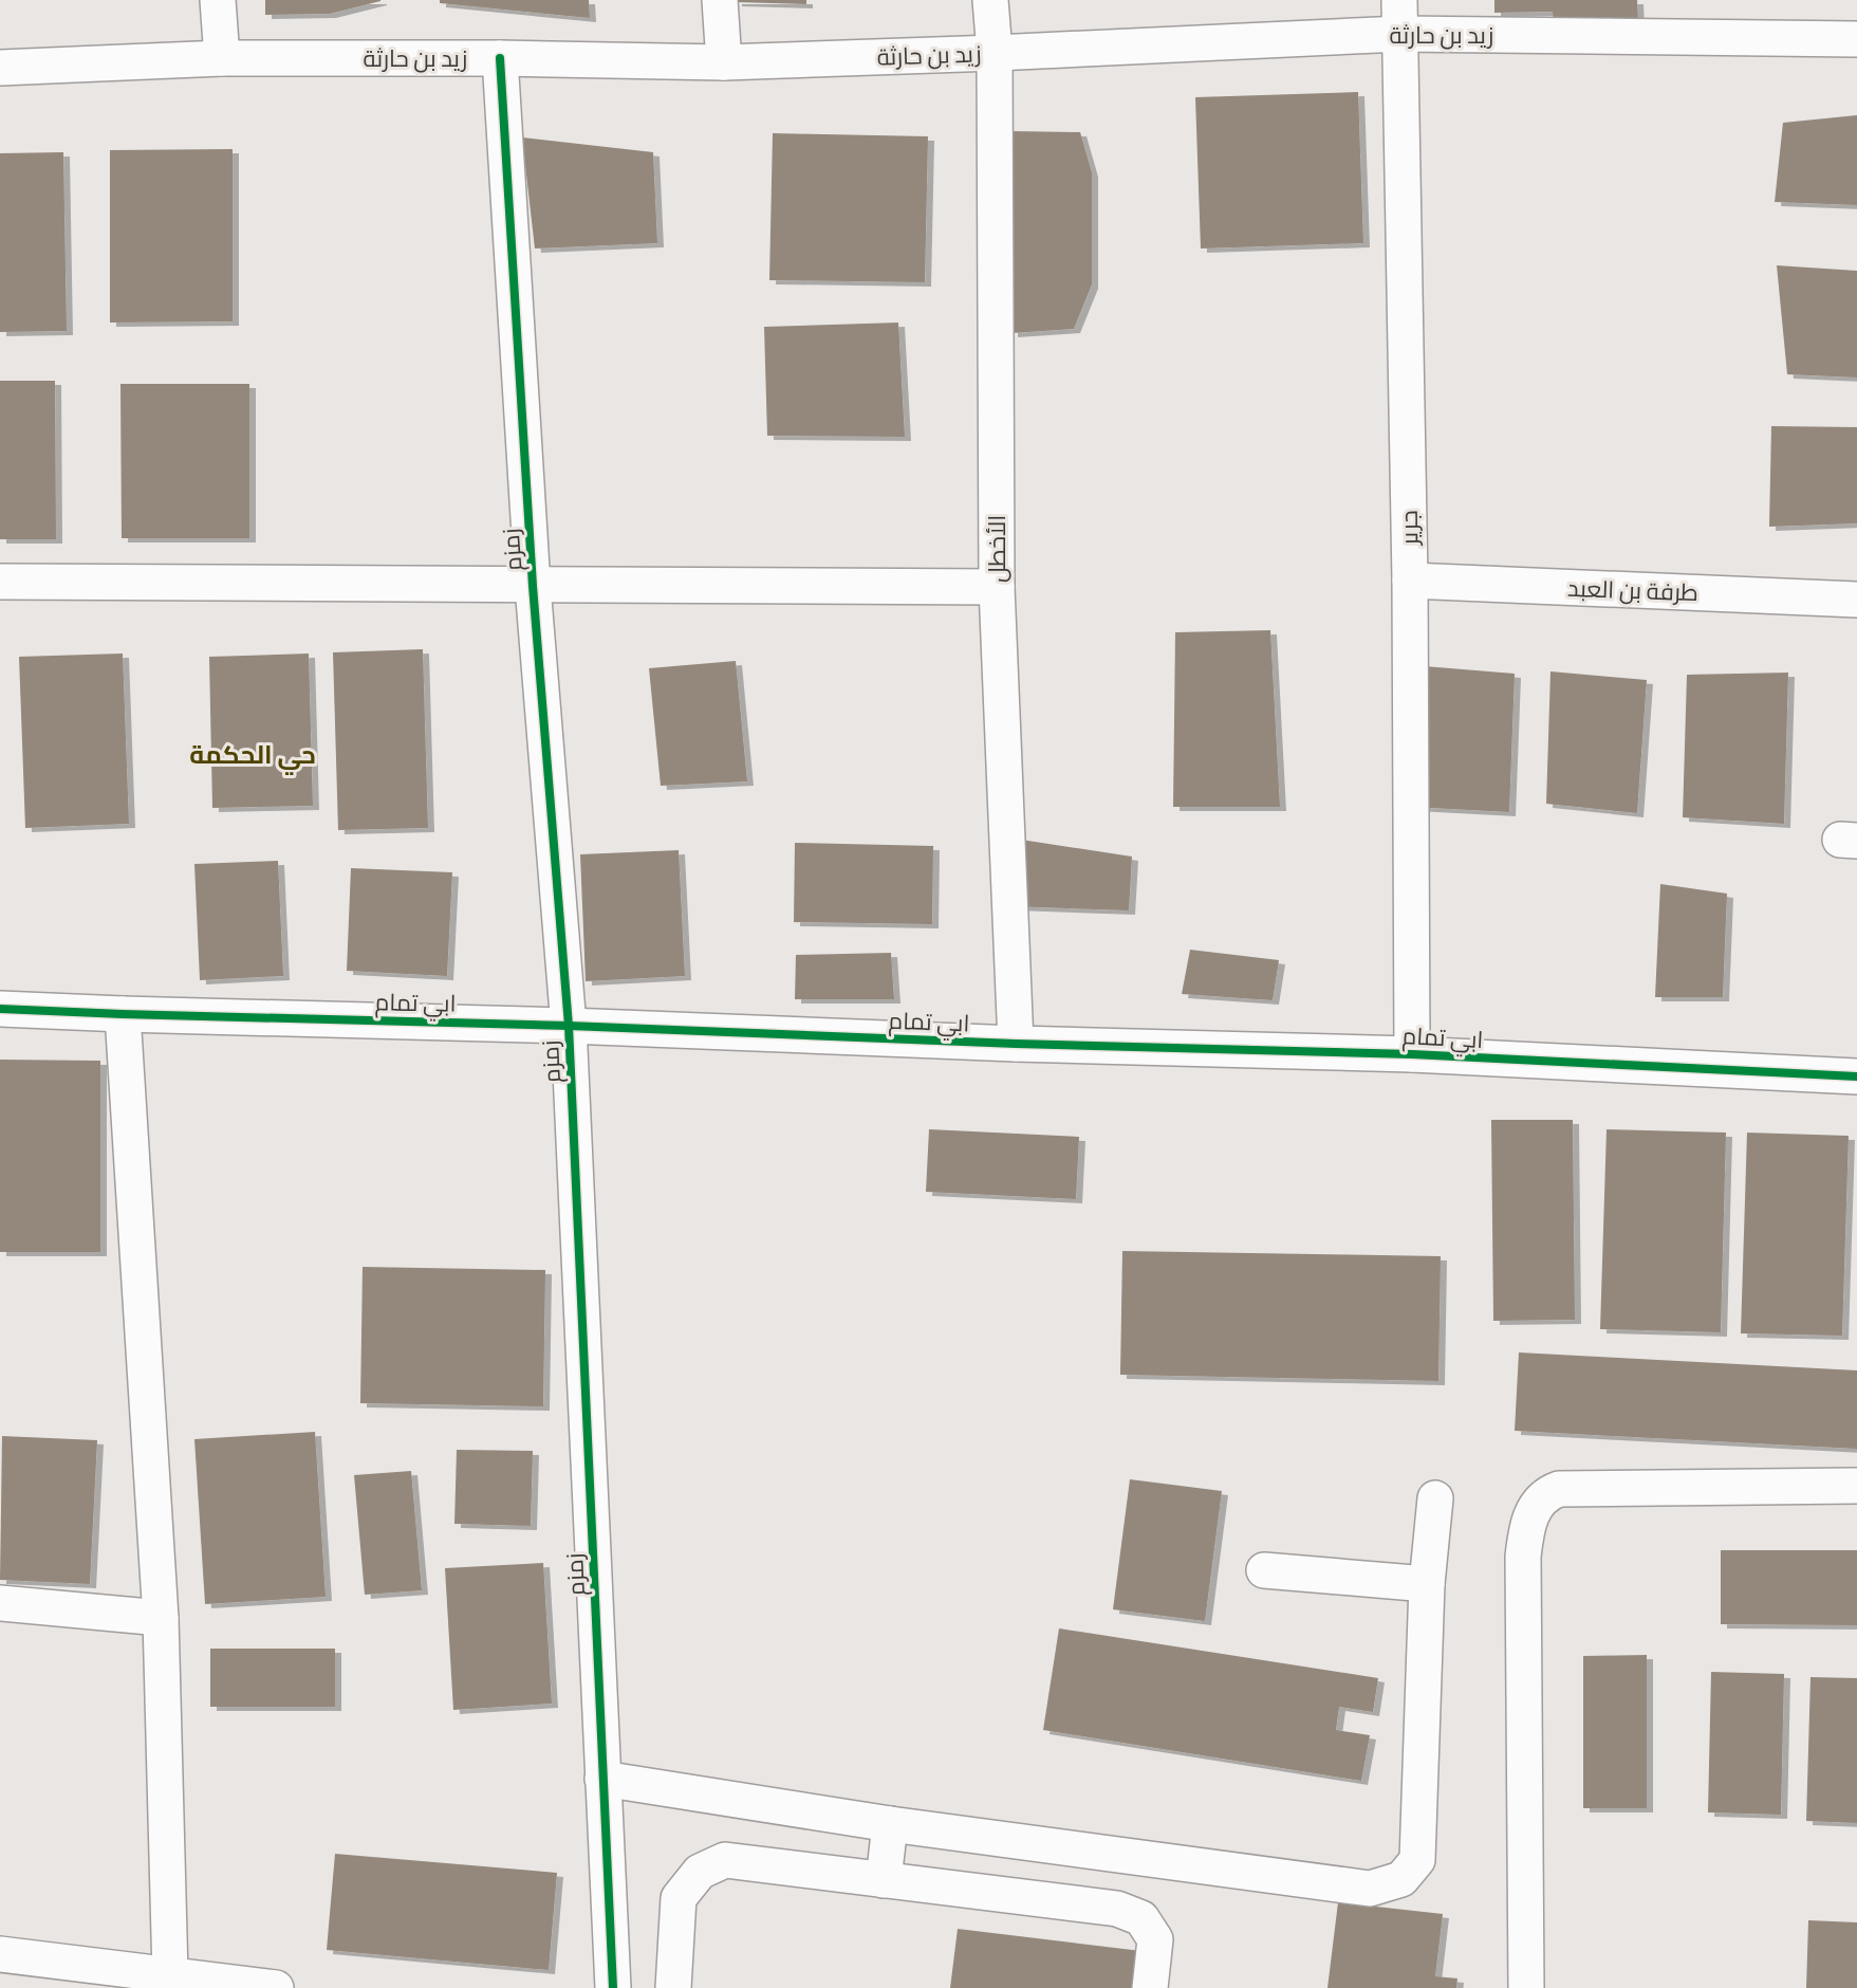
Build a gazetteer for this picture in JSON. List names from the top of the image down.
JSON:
{
  "streets": {
    "street": [
      "زيد بن حارثة",
      "جرير",
      "الأخطل",
      "زمزم",
      "طرفة بن العبد",
      "ابي تمام"
    ]
  },
  "crossings": [
    ["زيد بن حارثة", "جرير"],
    ["زيد بن حارثة", "الأخطل"],
    ["زيد بن حارثة", "زمزم"],
    ["جرير", "طرفة بن العبد"],
    ["جرير", "ابي تمام"],
    ["الأخطل", "ابي تمام"],
    ["زمزم", "ابي تمام"]
  ],
  "districts": ["حي الحكمة"]
}
